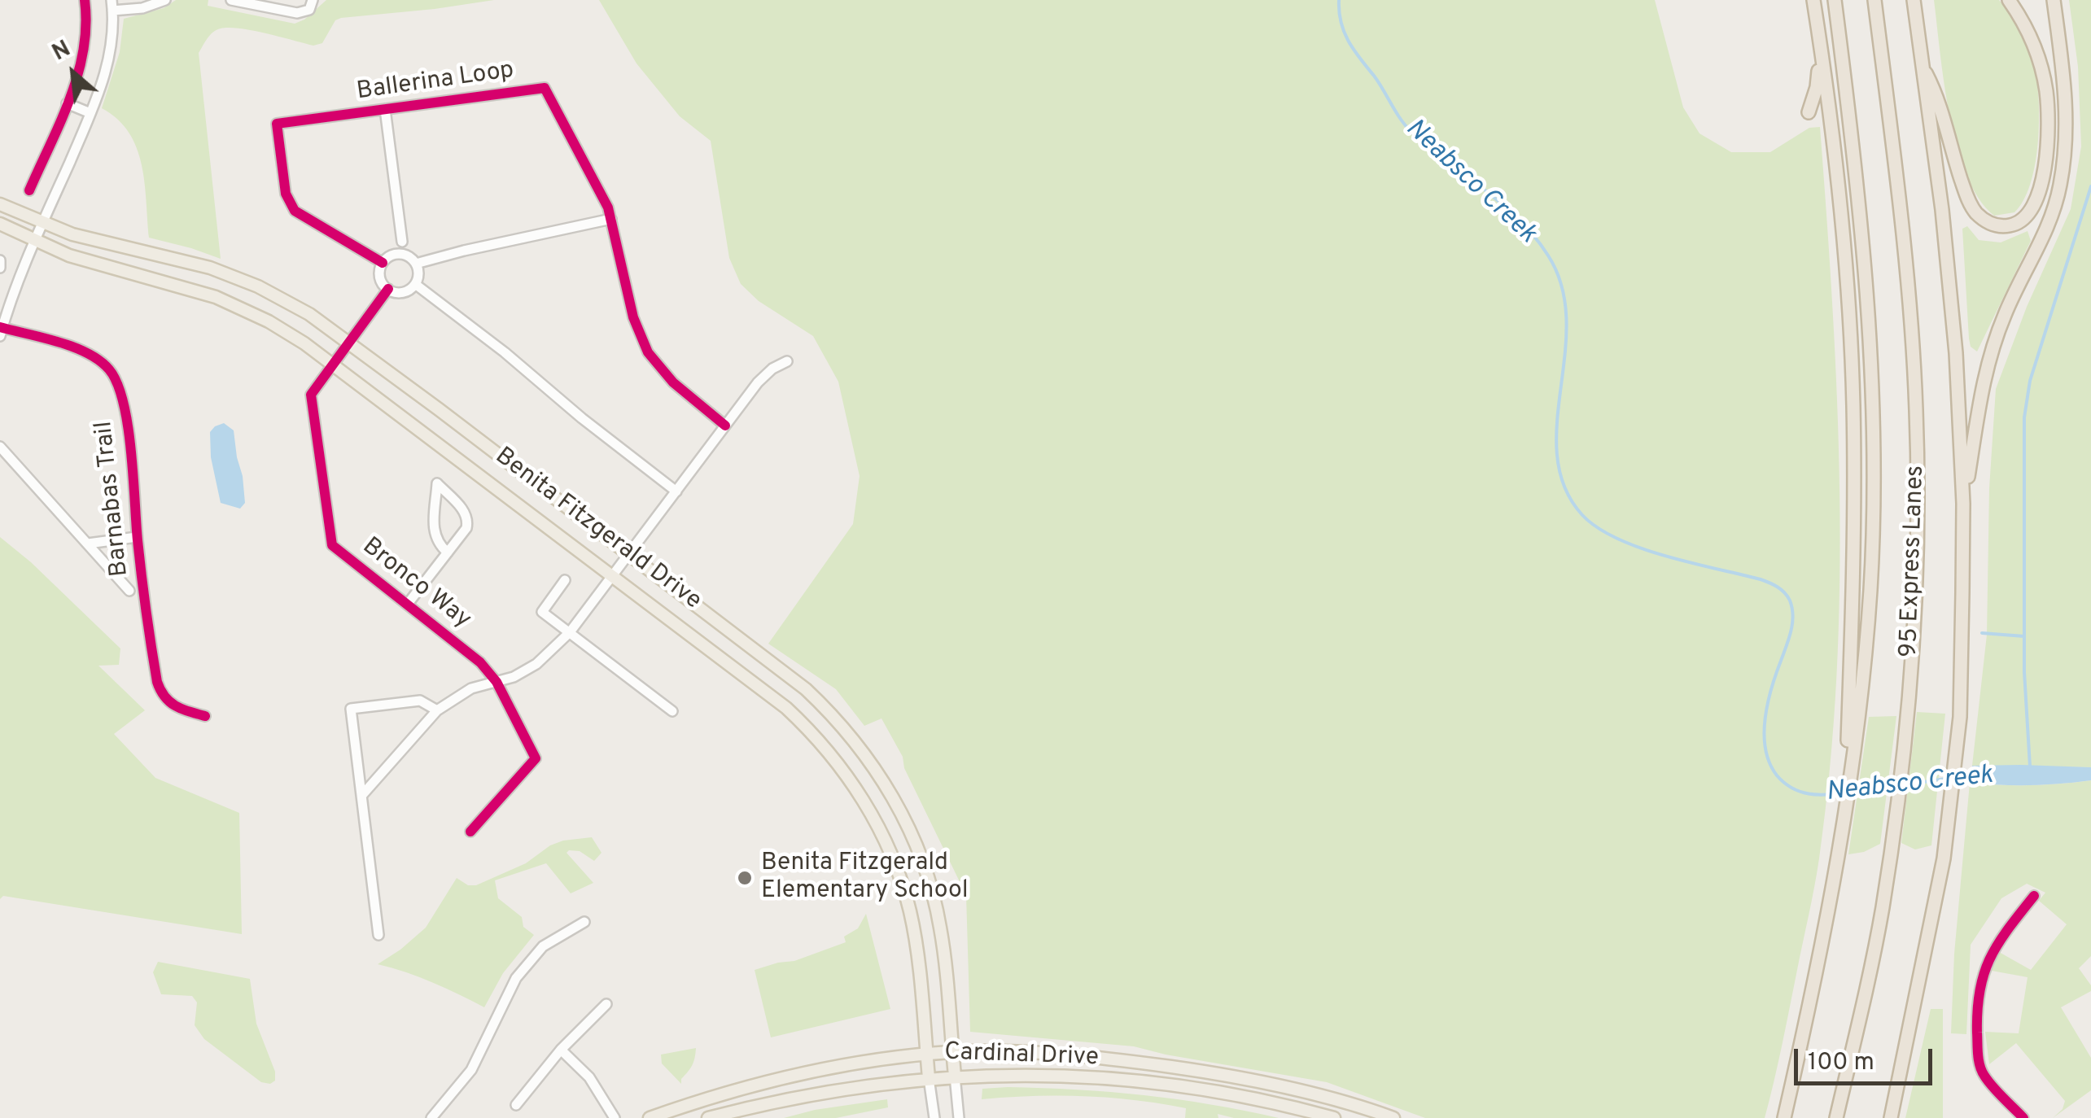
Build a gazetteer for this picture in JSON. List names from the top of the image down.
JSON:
{
  "streets": {
    "highway": ["95 Express Lanes"],
    "main road": ["Benita Fitzgerald Drive", "Cardinal Drive"],
    "street": ["Ballerina Loop", "Barnabas Trail", "Bronco Way"]
  },
  "crossings": [
    ["Ballerina Loop", "Bronco Way"],
    ["Benita Fitzgerald Drive", "Bronco Way"],
    ["Benita Fitzgerald Drive", "Cardinal Drive"]
  ],
  "water": ["Neabsco Creek"],
  "places": ["Benita Fitzgerald Elementary School"],
  "scale_bar": "100 m",
  "north": "top left"
}
